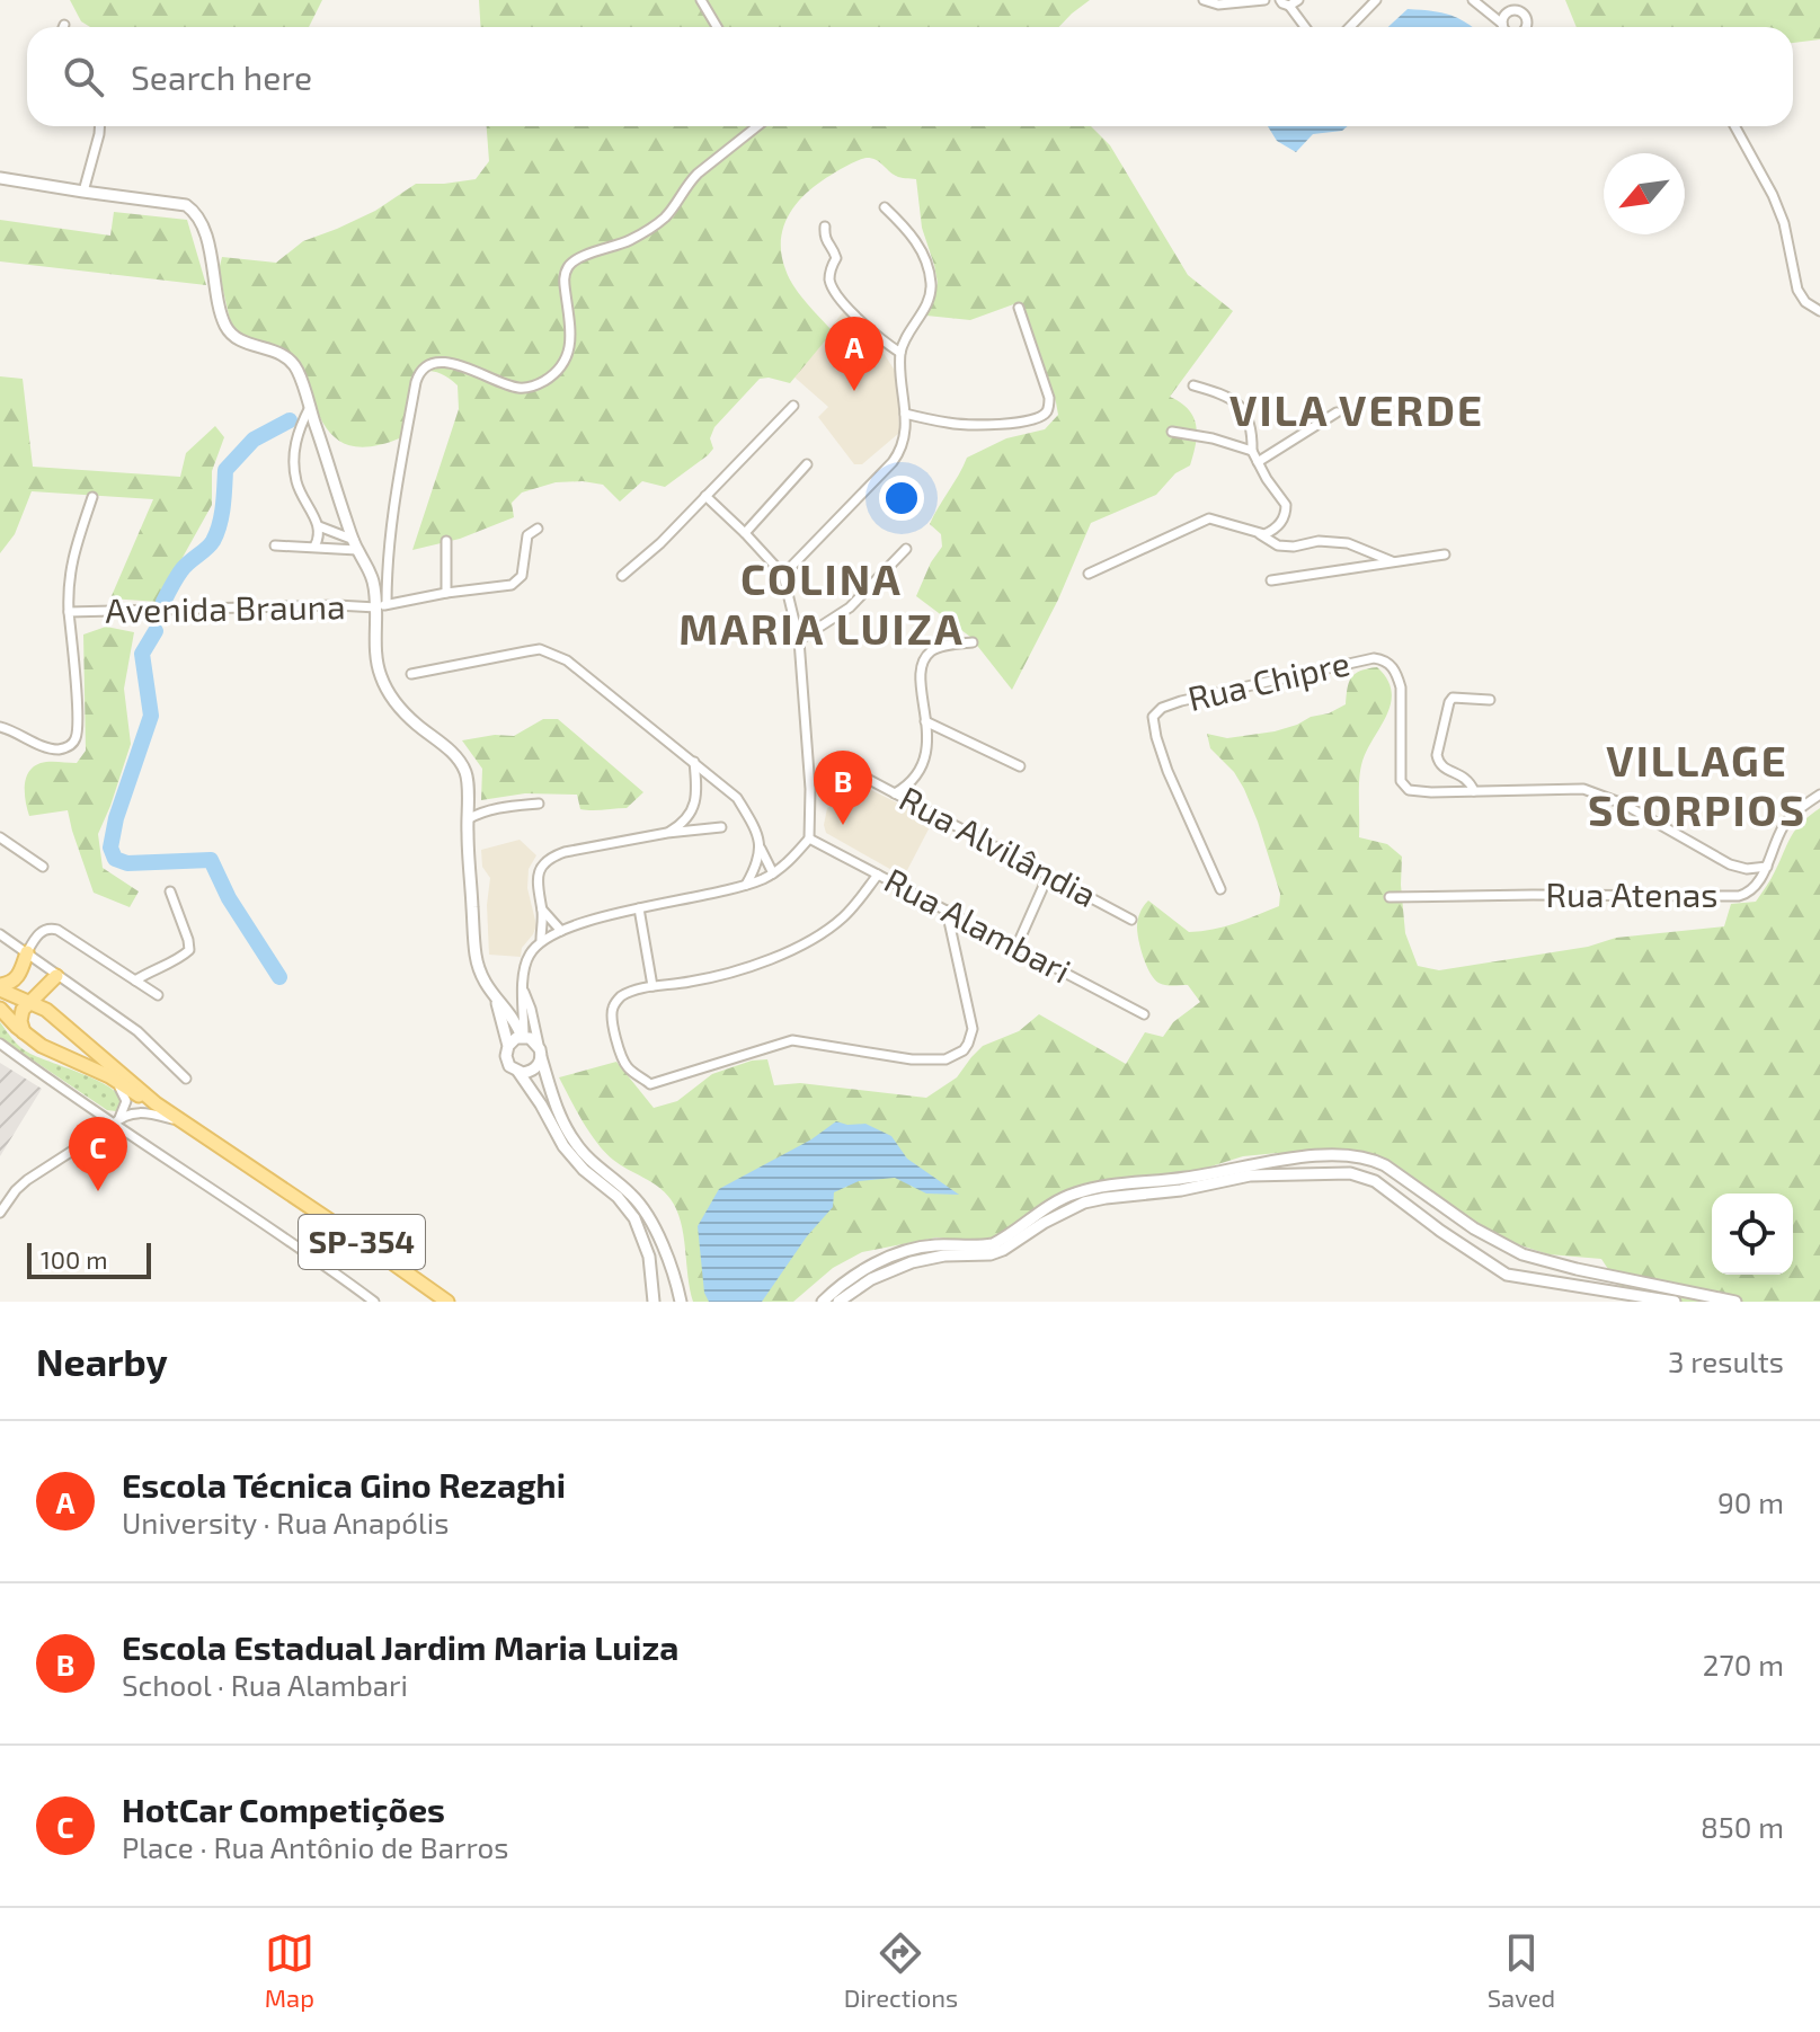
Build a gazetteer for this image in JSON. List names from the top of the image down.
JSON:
{
  "streets": {
    "main road": ["SP-354"],
    "street": [
      "Avenida Brauna",
      "Rua Chipre",
      "Rua Alvilândia",
      "Rua Atenas",
      "Rua Alambari"
    ]
  },
  "crossings": [
    ["Rua Chipre", "Rua Atenas"]
  ],
  "districts": ["VILA VERDE", "COLINA MARIA LUIZA", "VILLAGE SCORPIOS"],
  "scale_bar": "100 m",
  "north": "bottom left",
  "page": {
    "search": "Search here",
    "pins": ["A", "B", "C"],
    "scale": "100 m",
    "heading": ["Nearby", "3 results"],
    "list": [
      {
        "mark": "A",
        "name": "Escola Técnica Gino Rezaghi",
        "note": "University · Rua Anapólis",
        "value": "90 m"
      },
      {
        "mark": "B",
        "name": "Escola Estadual Jardim Maria Luiza",
        "note": "School · Rua Alambari",
        "value": "270 m"
      },
      {
        "mark": "C",
        "name": "HotCar Competições",
        "note": "Place · Rua Antônio de Barros",
        "value": "850 m"
      }
    ],
    "nav": ["Map", "Directions", "Saved"]
  }
}
